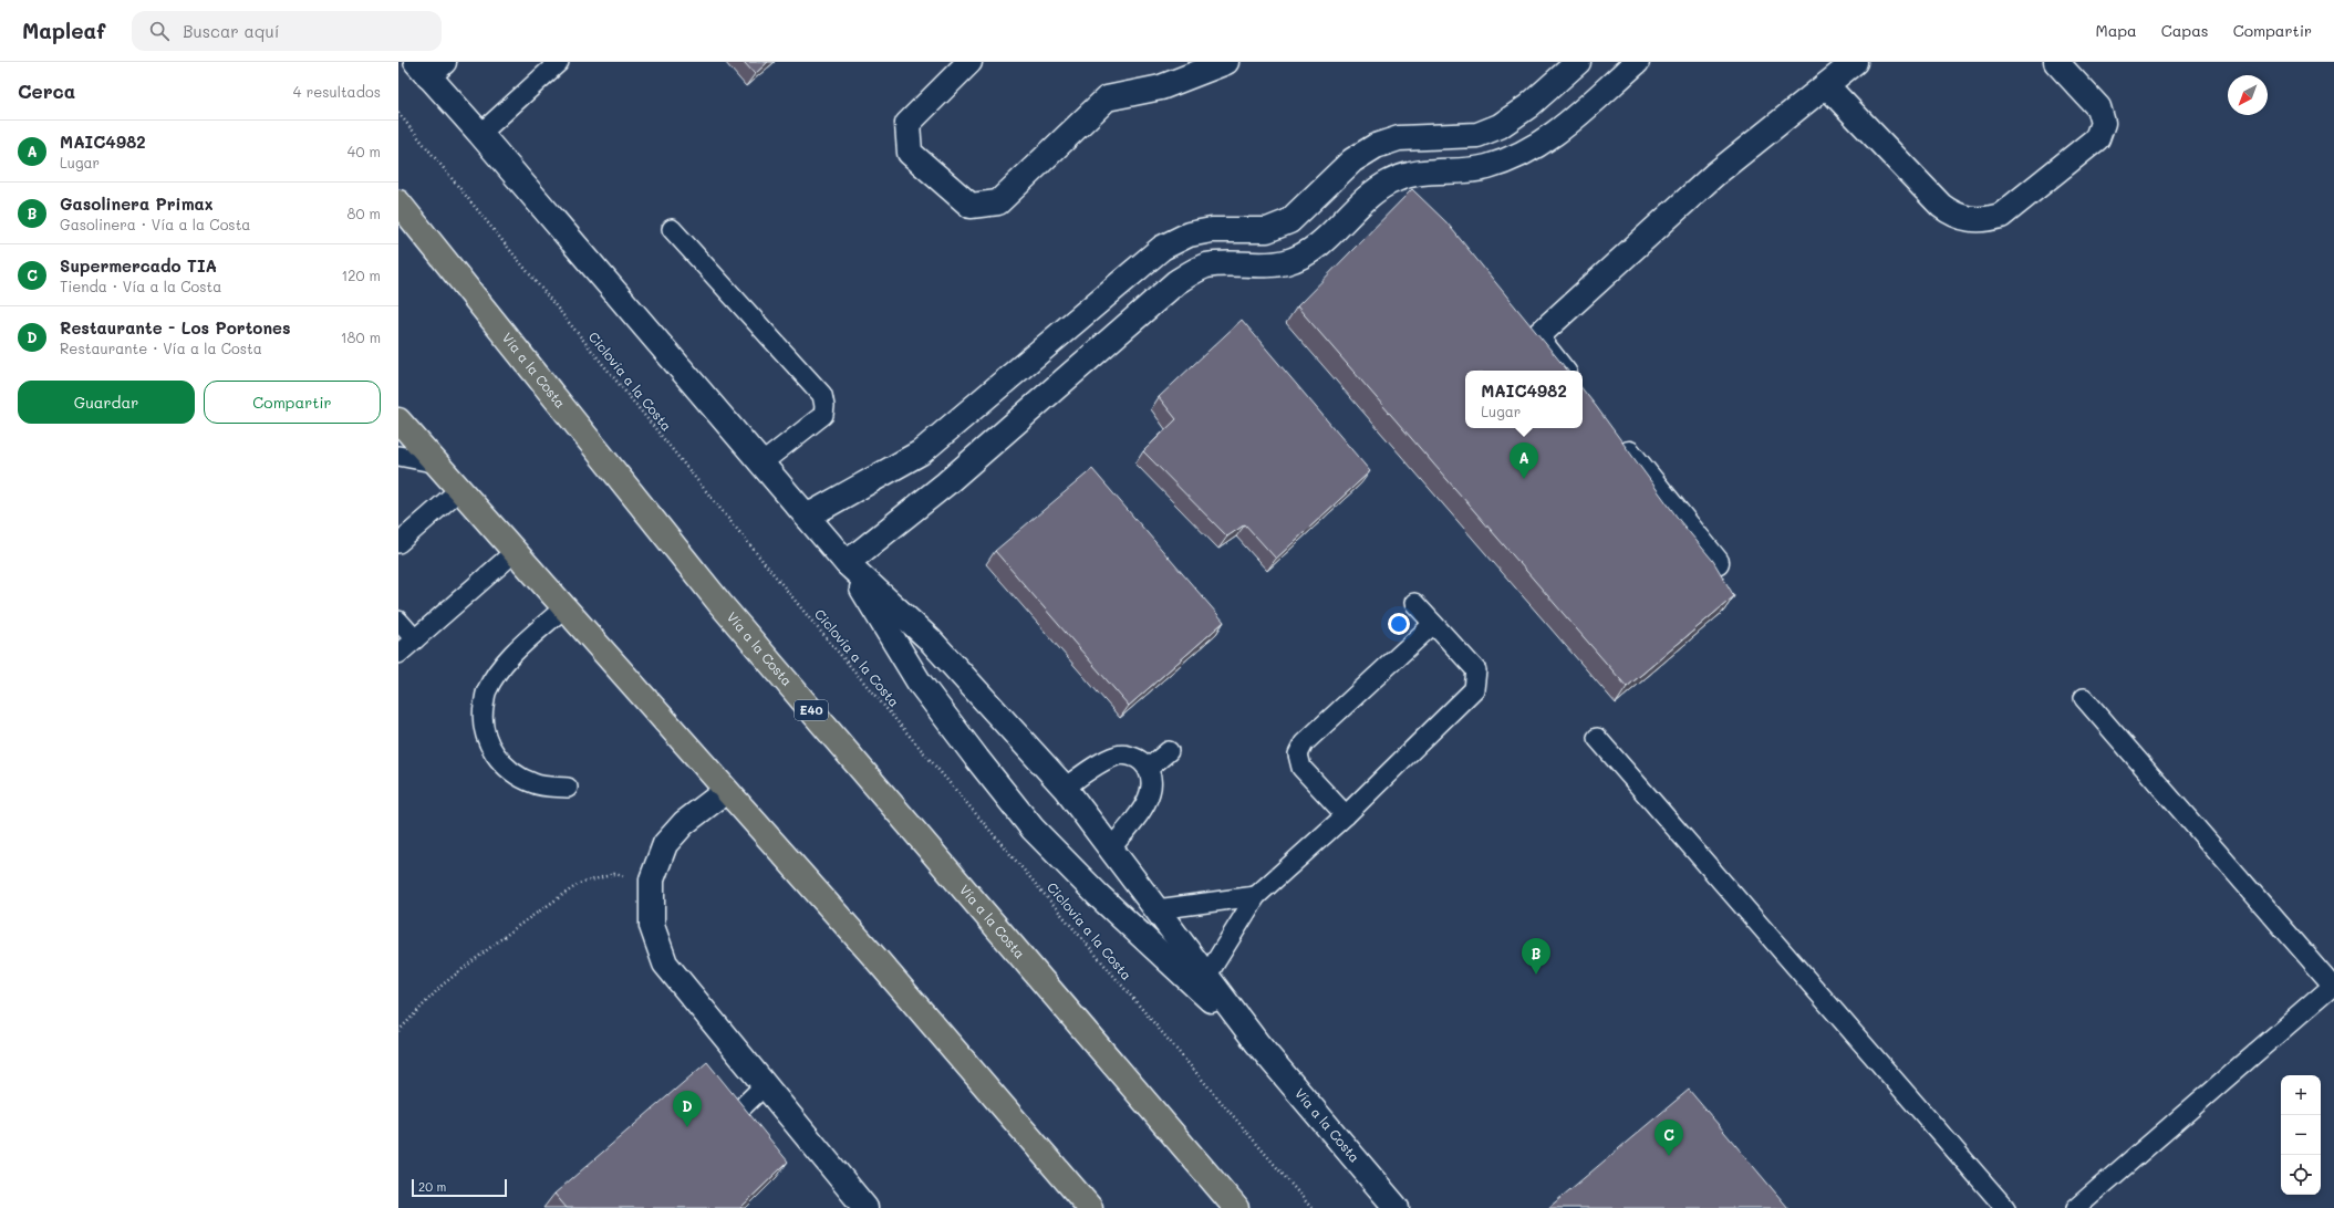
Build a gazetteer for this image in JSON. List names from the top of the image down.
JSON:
{
  "streets": {
    "highway": ["Vía a la Costa", "E40"],
    "path": ["Ciclovía a la Costa"]
  },
  "scale_bar": "20 m",
  "north": "bottom left",
  "page": {
    "header": "Mapleaf",
    "search": "Buscar aquí",
    "nav": ["Mapa", "Capas", "Compartir"],
    "heading": ["Cerca", "4 resultados"],
    "list": [
      {
        "mark": "A",
        "name": "MAIC4982",
        "note": "Lugar",
        "value": "40 m"
      },
      {
        "mark": "B",
        "name": "Gasolinera Primax",
        "note": "Gasolinera · Vía a la Costa",
        "value": "80 m"
      },
      {
        "mark": "C",
        "name": "Supermercado TIA",
        "note": "Tienda · Vía a la Costa",
        "value": "120 m"
      },
      {
        "mark": "D",
        "name": "Restaurante - Los Portones",
        "note": "Restaurante · Vía a la Costa",
        "value": "180 m"
      }
    ],
    "buttons": ["Guardar", "Compartir"],
    "popup": ["MAIC4982", "Lugar"],
    "pins": [
      "A",
      "B",
      "D",
      "C"
    ],
    "map_buttons": ["+", "−"],
    "scale": "20 m"
  }
}
